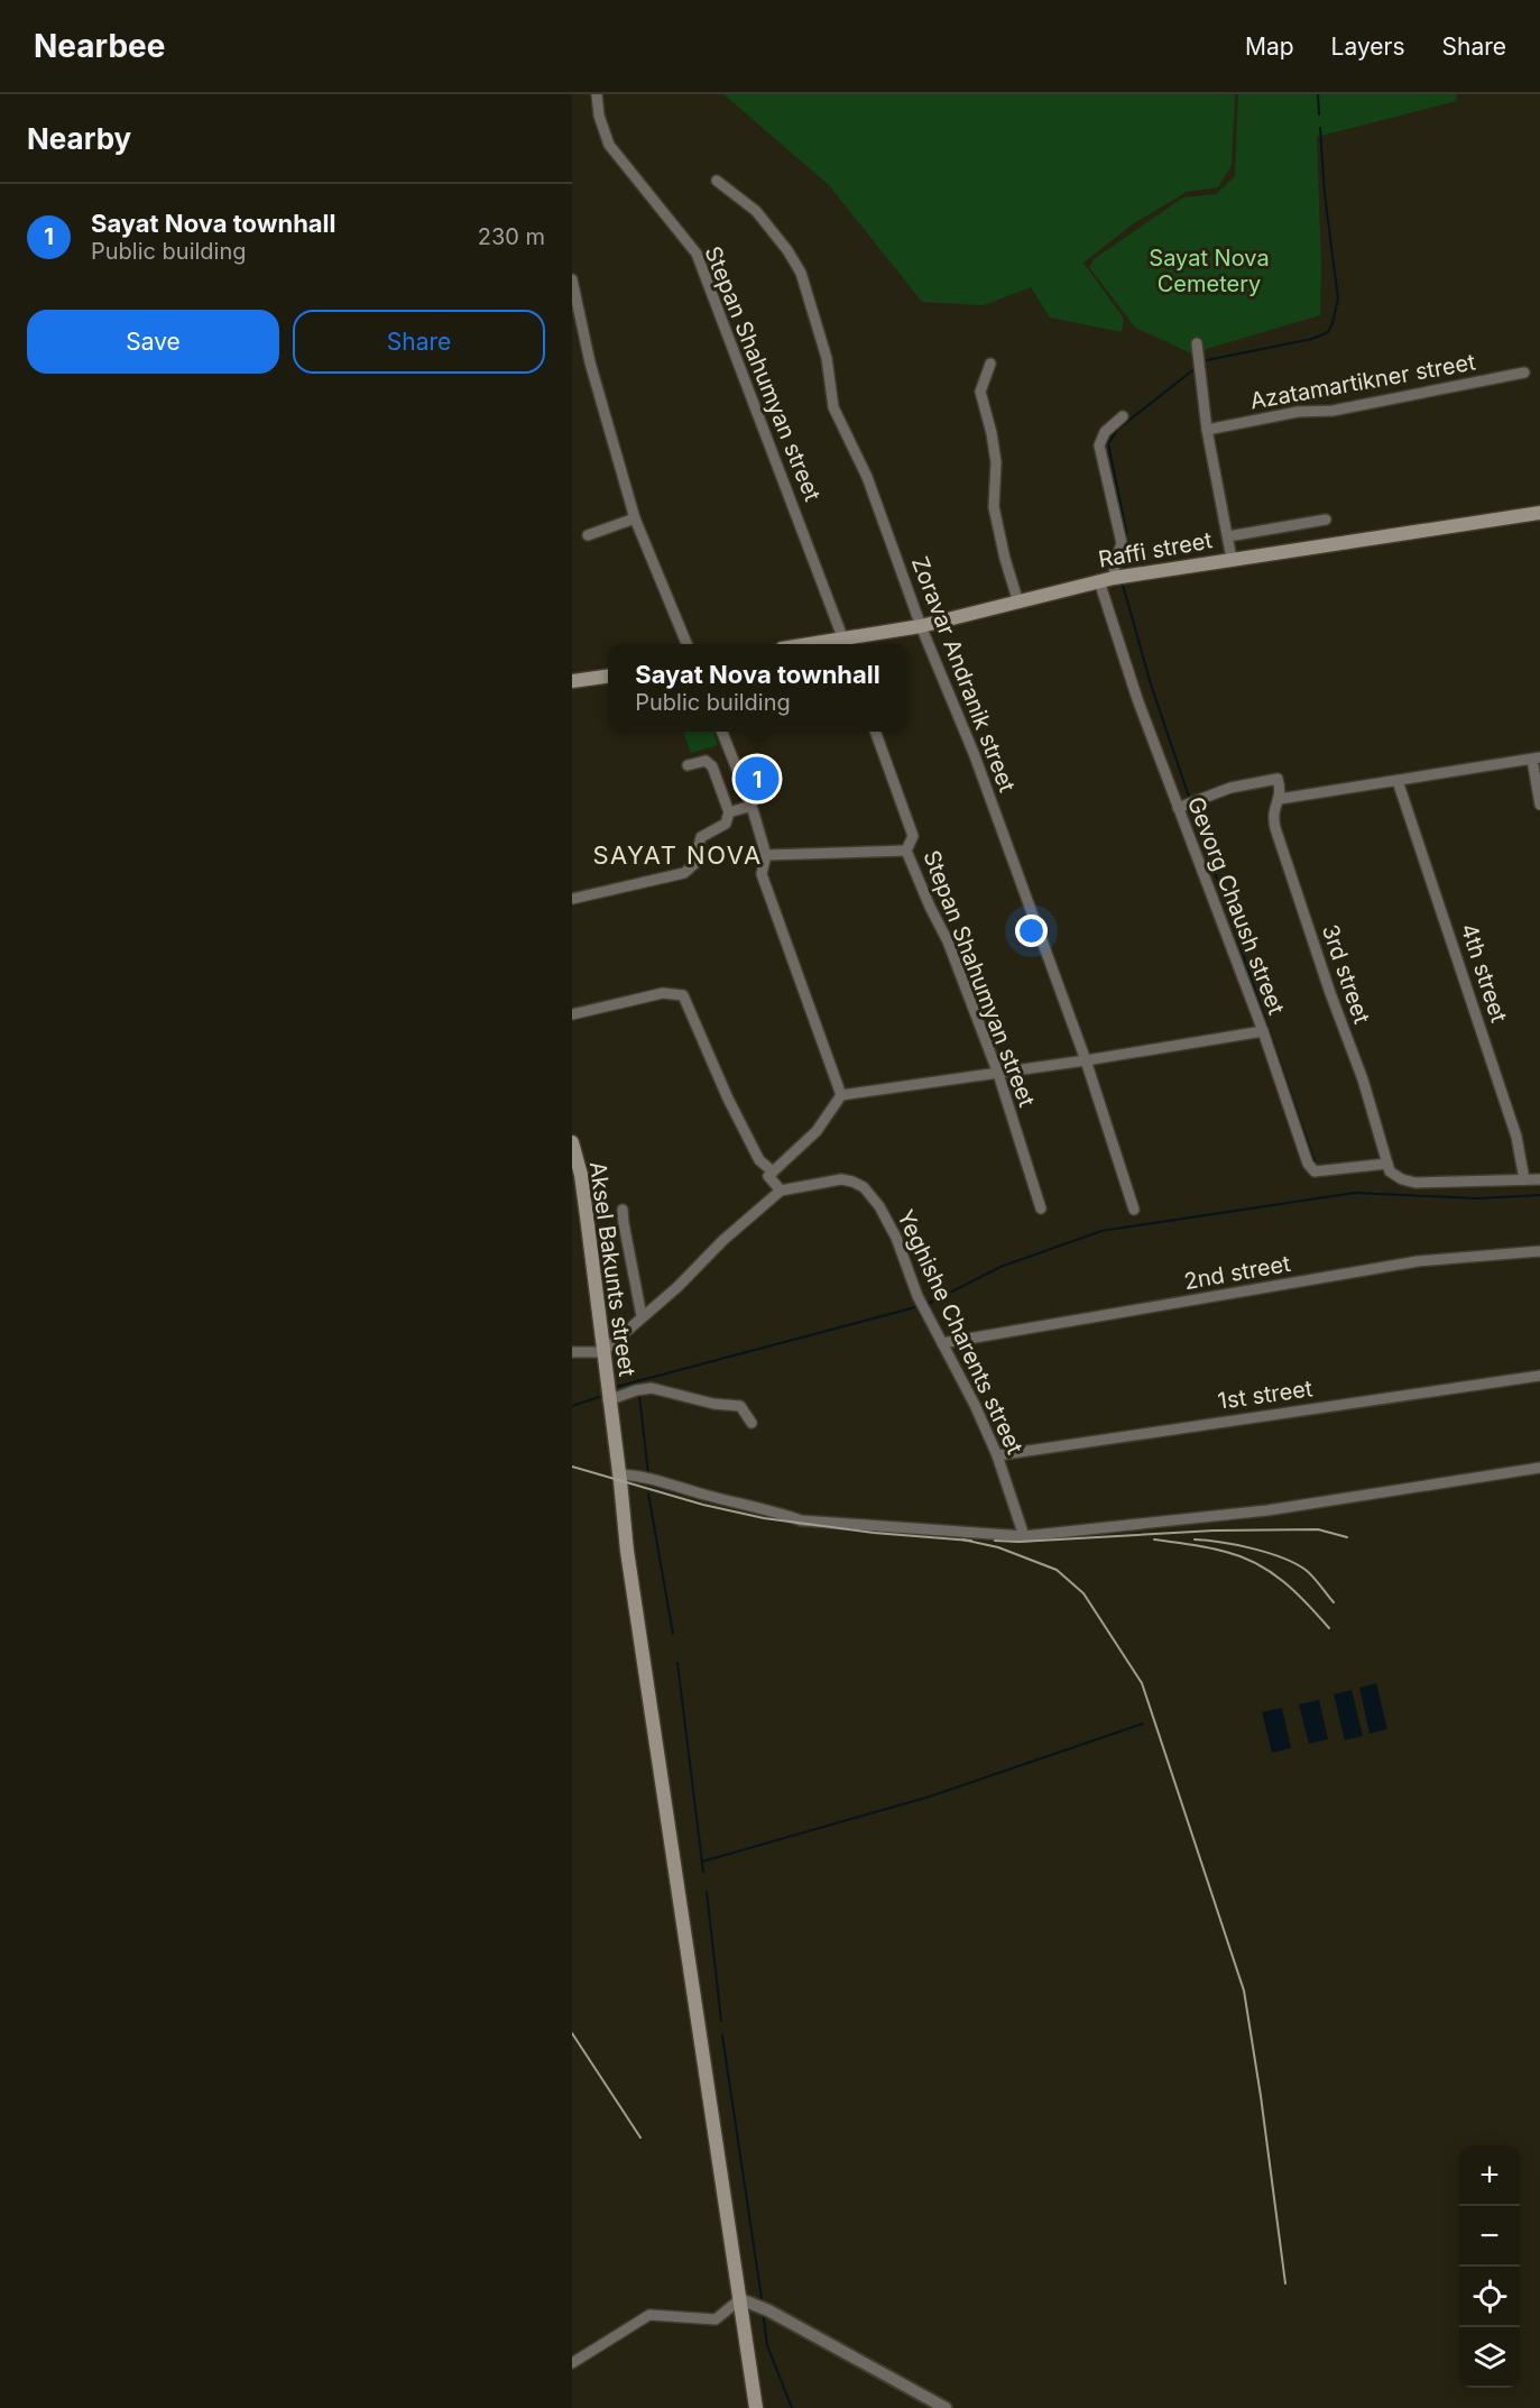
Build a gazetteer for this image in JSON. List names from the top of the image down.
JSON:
{
  "streets": {
    "main road": ["Raffi street", "Aksel Bakunts street"],
    "street": [
      "Stepan Shahumyan street",
      "Azatamartikner street",
      "Zoravar Andranik street",
      "Gevorg Chaush street",
      "4th street",
      "3rd street",
      "2nd street",
      "Yeghishe Charents street",
      "1st street"
    ]
  },
  "crossings": [
    ["Stepan Shahumyan street", "Raffi street"],
    ["Raffi street", "Zoravar Andranik street"],
    ["Raffi street", "Gevorg Chaush street"],
    ["Gevorg Chaush street", "3rd street"],
    ["2nd street", "Yeghishe Charents street"],
    ["Yeghishe Charents street", "1st street"]
  ],
  "districts": ["SAYAT NOVA"],
  "parks": ["Sayat Nova Cemetery"],
  "page": {
    "header": "Nearbee",
    "nav": ["Map", "Layers", "Share"],
    "heading": "Nearby",
    "list": [
      {
        "mark": "1",
        "name": "Sayat Nova townhall",
        "note": "Public building",
        "value": "230 m"
      }
    ],
    "buttons": ["Save", "Share"],
    "popup": ["Sayat Nova townhall", "Public building"],
    "pins": "1",
    "map_buttons": ["+", "−"]
  }
}
